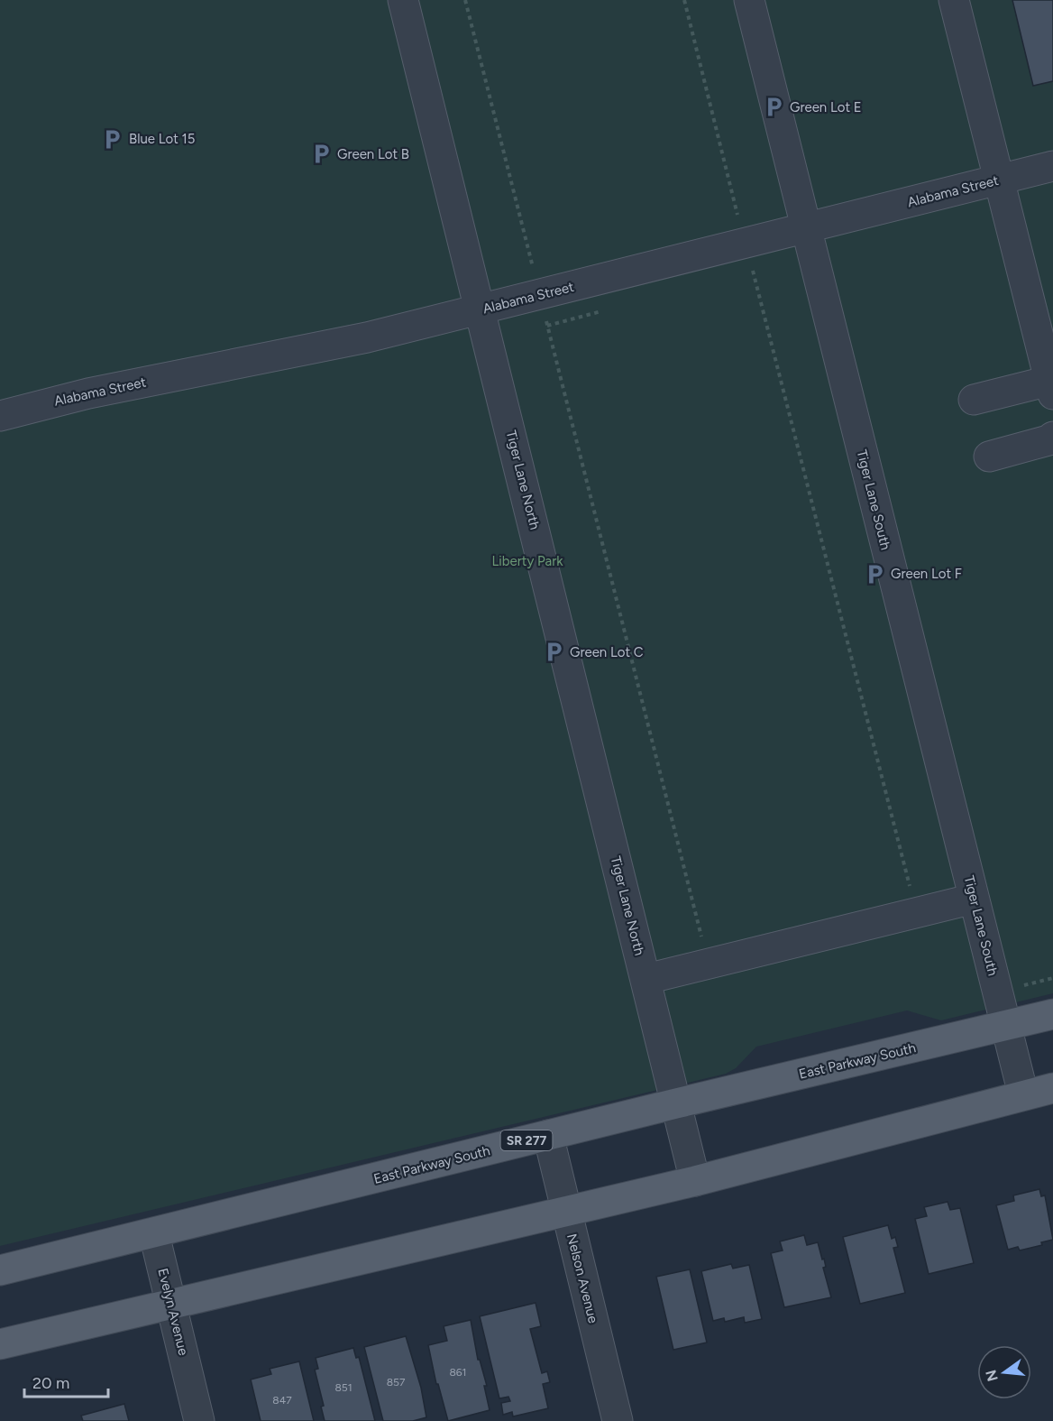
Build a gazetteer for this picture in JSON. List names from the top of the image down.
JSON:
{
  "streets": {
    "main road": ["East Parkway South", "SR 277"],
    "street": [
      "Alabama Street",
      "Tiger Lane North",
      "Tiger Lane South",
      "Nelson Avenue",
      "Evelyn Avenue"
    ]
  },
  "crossings": [
    ["Alabama Street", "Tiger Lane North"],
    ["Alabama Street", "Tiger Lane South"],
    ["Tiger Lane North", "East Parkway South"],
    ["Tiger Lane South", "East Parkway South"],
    ["East Parkway South", "Nelson Avenue"],
    ["East Parkway South", "Evelyn Avenue"]
  ],
  "parks": ["Liberty Park"],
  "places": {
    "parking": [
      "Green Lot E",
      "Blue Lot 15",
      "Green Lot B",
      "Green Lot F",
      "Green Lot C"
    ]
  },
  "house_numbers": [
    "861",
    "857",
    "851",
    "847"
  ],
  "scale_bar": "20 m",
  "north": "left"
}
